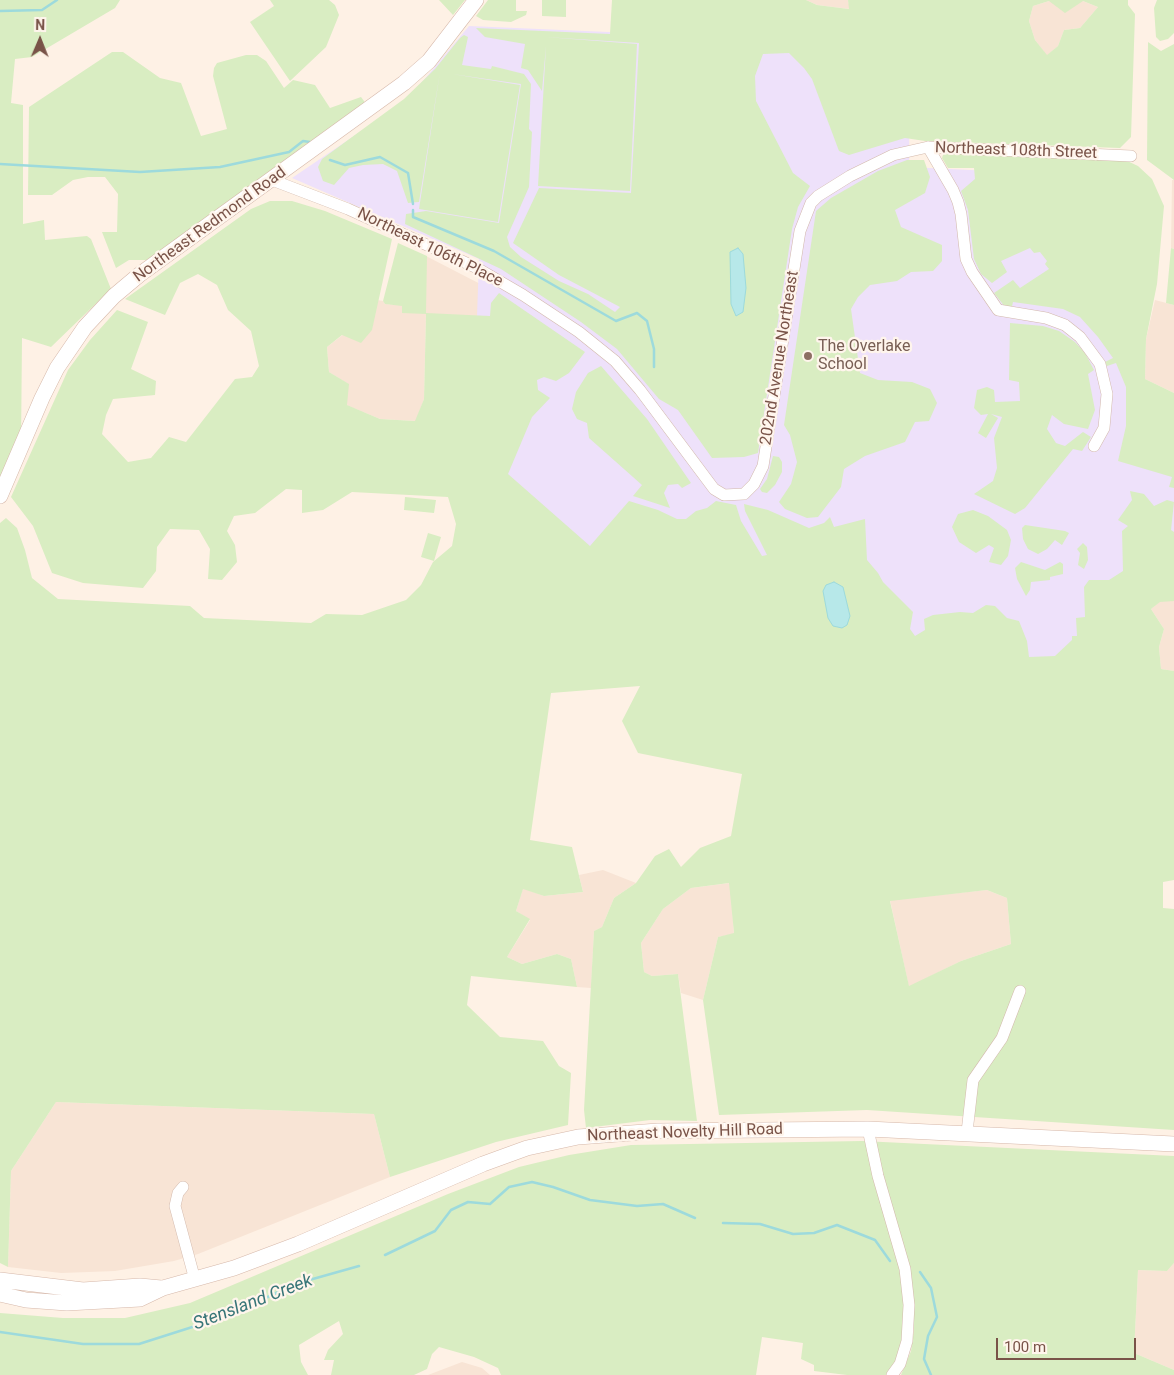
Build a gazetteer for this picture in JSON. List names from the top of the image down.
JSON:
{
  "streets": {
    "main road": ["Northeast Redmond Road", "Northeast Novelty Hill Road"],
    "street": ["Northeast 108th Street", "Northeast 106th Place", "202nd Avenue Northeast"]
  },
  "crossings": [
    ["Northeast 108th Street", "202nd Avenue Northeast"],
    ["Northeast Redmond Road", "Northeast 106th Place"],
    ["Northeast 106th Place", "202nd Avenue Northeast"]
  ],
  "water": ["Stensland Creek"],
  "places": ["The Overlake School"],
  "scale_bar": "100 m",
  "north": "top"
}
